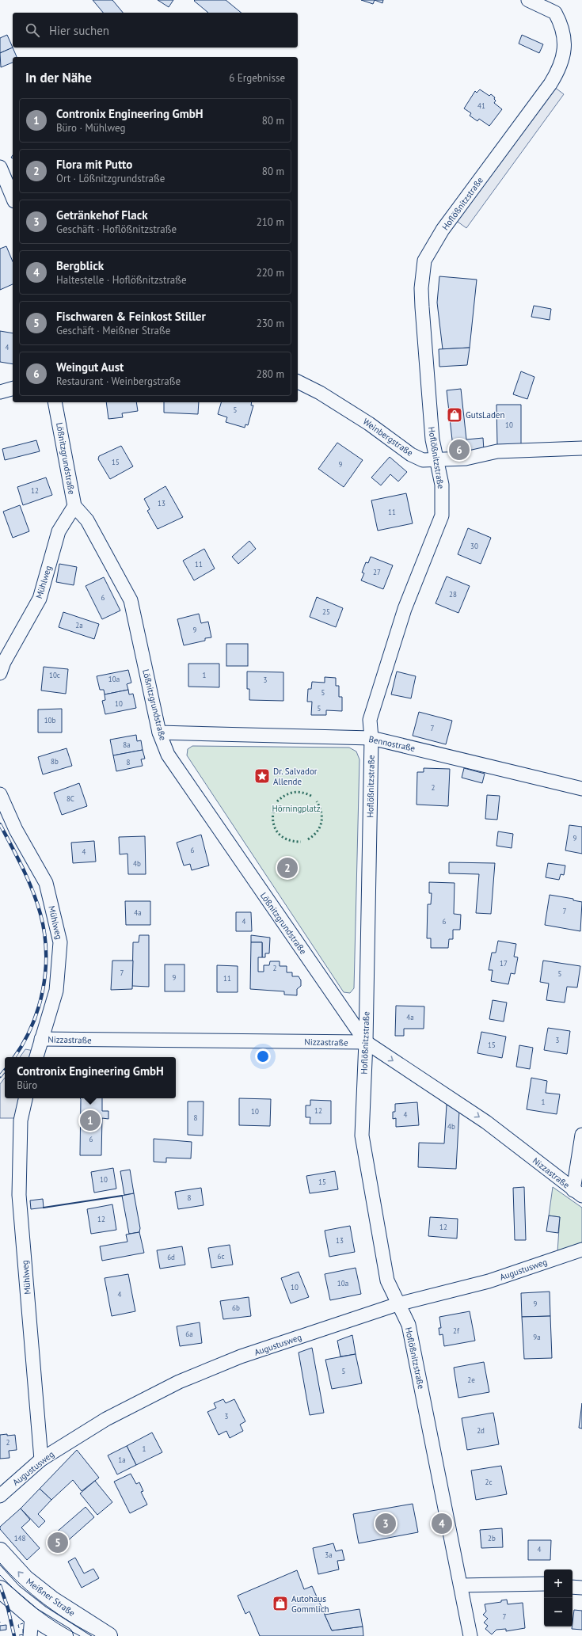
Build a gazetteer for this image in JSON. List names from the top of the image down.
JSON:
{
  "streets": {
    "main road": ["Meißner Straße"],
    "street": [
      "Hoflößnitzstraße",
      "Weinbergstraße",
      "Lößnitzgrundstraße",
      "Mühlweg",
      "Bennostraße",
      "Nizzastraße",
      "Augustusweg"
    ]
  },
  "crossings": [
    ["Hoflößnitzstraße", "Weinbergstraße"],
    ["Hoflößnitzstraße", "Lößnitzgrundstraße"],
    ["Hoflößnitzstraße", "Bennostraße"],
    ["Hoflößnitzstraße", "Nizzastraße"],
    ["Hoflößnitzstraße", "Augustusweg"],
    ["Lößnitzgrundstraße", "Mühlweg"],
    ["Lößnitzgrundstraße", "Bennostraße"],
    ["Lößnitzgrundstraße", "Nizzastraße"],
    ["Mühlweg", "Nizzastraße"],
    ["Mühlweg", "Augustusweg"]
  ],
  "one_way": ["Nizzastraße"],
  "parks": ["Hörningplatz"],
  "places": {
    "shop": ["GutsLaden", "Autohaus Gommlich"],
    "place": ["Dr. Salvador Allende"]
  },
  "house_numbers": [
    "41",
    "4",
    "5",
    "10",
    "15",
    "9",
    "12",
    "13",
    "11",
    "30",
    "11",
    "27",
    "28",
    "6",
    "25",
    "2a",
    "9",
    "10c",
    "1",
    "10a",
    "3",
    "5",
    "10",
    "5",
    "10b",
    "7",
    "8a",
    "8b",
    "8",
    "2",
    "8C",
    "9",
    "6",
    "4",
    "4b",
    "7",
    "4a",
    "4",
    "6",
    "17",
    "2",
    "7",
    "5",
    "9",
    "11",
    "4a",
    "3",
    "15",
    "1",
    "12",
    "10",
    "4",
    "8",
    "4b",
    "6",
    "10",
    "15",
    "8",
    "12",
    "12",
    "13",
    "6c",
    "6d",
    "10a",
    "10",
    "4",
    "9",
    "6b",
    "2f",
    "6a",
    "9a",
    "5",
    "2e",
    "3",
    "2d",
    "2",
    "1",
    "1a",
    "2c",
    "148",
    "2b",
    "4",
    "3a",
    "7"
  ],
  "page": {
    "search": "Hier suchen",
    "heading": ["In der Nähe", "6 Ergebnisse"],
    "list": [
      {
        "mark": "1",
        "name": "Contronix Engineering GmbH",
        "note": "Büro · Mühlweg",
        "value": "80 m"
      },
      {
        "mark": "2",
        "name": "Flora mit Putto",
        "note": "Ort · Lößnitzgrundstraße",
        "value": "80 m"
      },
      {
        "mark": "3",
        "name": "Getränkehof Flack",
        "note": "Geschäft · Hoflößnitzstraße",
        "value": "210 m"
      },
      {
        "mark": "4",
        "name": "Bergblick",
        "note": "Haltestelle · Hoflößnitzstraße",
        "value": "220 m"
      },
      {
        "mark": "5",
        "name": "Fischwaren & Feinkost Stiller",
        "note": "Geschäft · Meißner Straße",
        "value": "230 m"
      },
      {
        "mark": "6",
        "name": "Weingut Aust",
        "note": "Restaurant · Weinbergstraße",
        "value": "280 m"
      }
    ],
    "pins": [
      "6",
      "2",
      "1",
      "3",
      "4",
      "5"
    ],
    "popup": ["Contronix Engineering GmbH", "Büro"],
    "map_buttons": ["+", "−"]
  }
}
